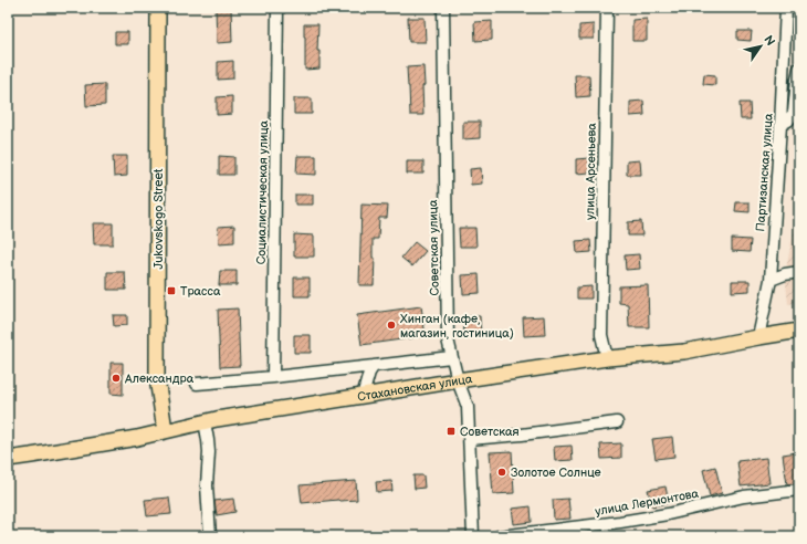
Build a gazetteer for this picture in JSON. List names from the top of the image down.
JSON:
{
  "streets": {
    "main road": ["Jukovskogo Street", "Стахановская улица"],
    "street": [
      "улица Арсеньева",
      "Партизанская улица",
      "Социалистическая улица",
      "Советская улица",
      "улица Лермонтова"
    ]
  },
  "crossings": [
    ["улица Арсеньева", "Стахановская улица"],
    ["Партизанская улица", "Стахановская улица"],
    ["Jukovskogo Street", "Стахановская улица"],
    ["Советская улица", "Стахановская улица"]
  ],
  "places": {
    "transit": ["Трасса", "Советская"],
    "other": ["Хинган (кафе, магазин, гостиница)", "Александра", "Золотое Солнце"]
  },
  "north": "top right"
}
